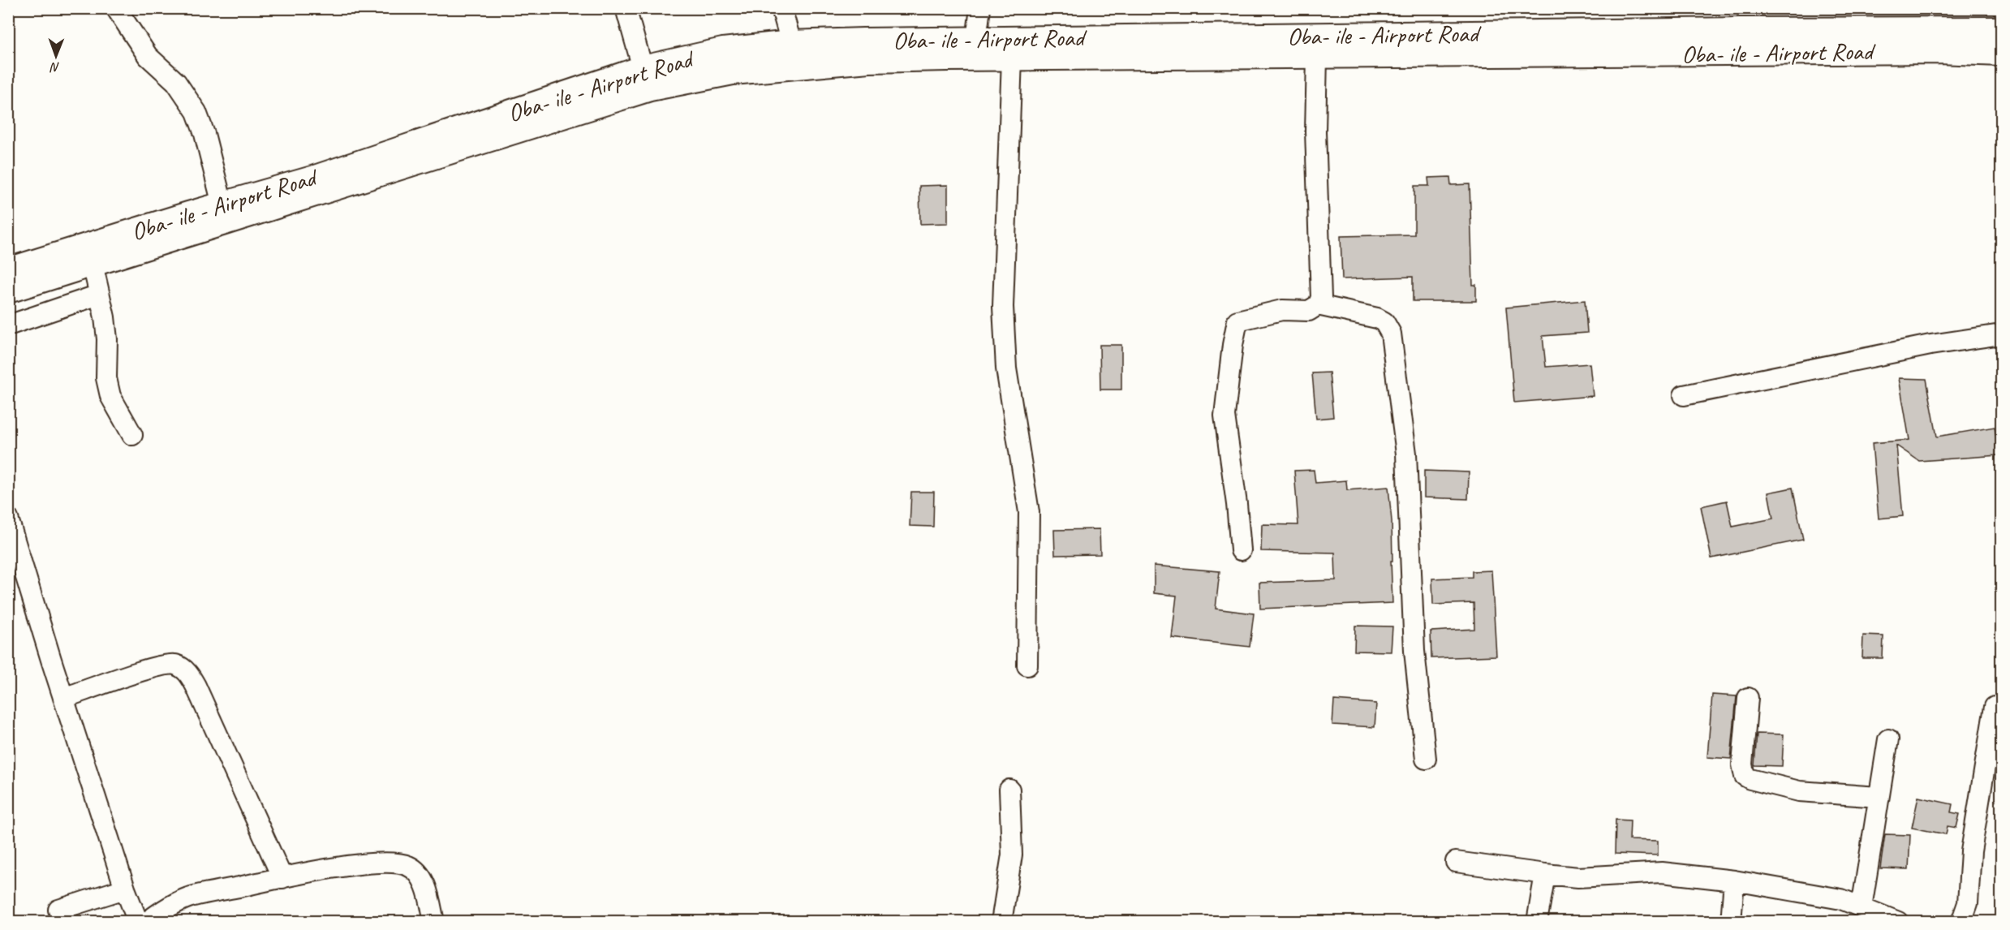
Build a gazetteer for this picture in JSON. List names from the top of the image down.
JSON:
{
  "streets": {
    "main road": ["Oba- ile - Airport Road"]
  },
  "north": "bottom"
}
